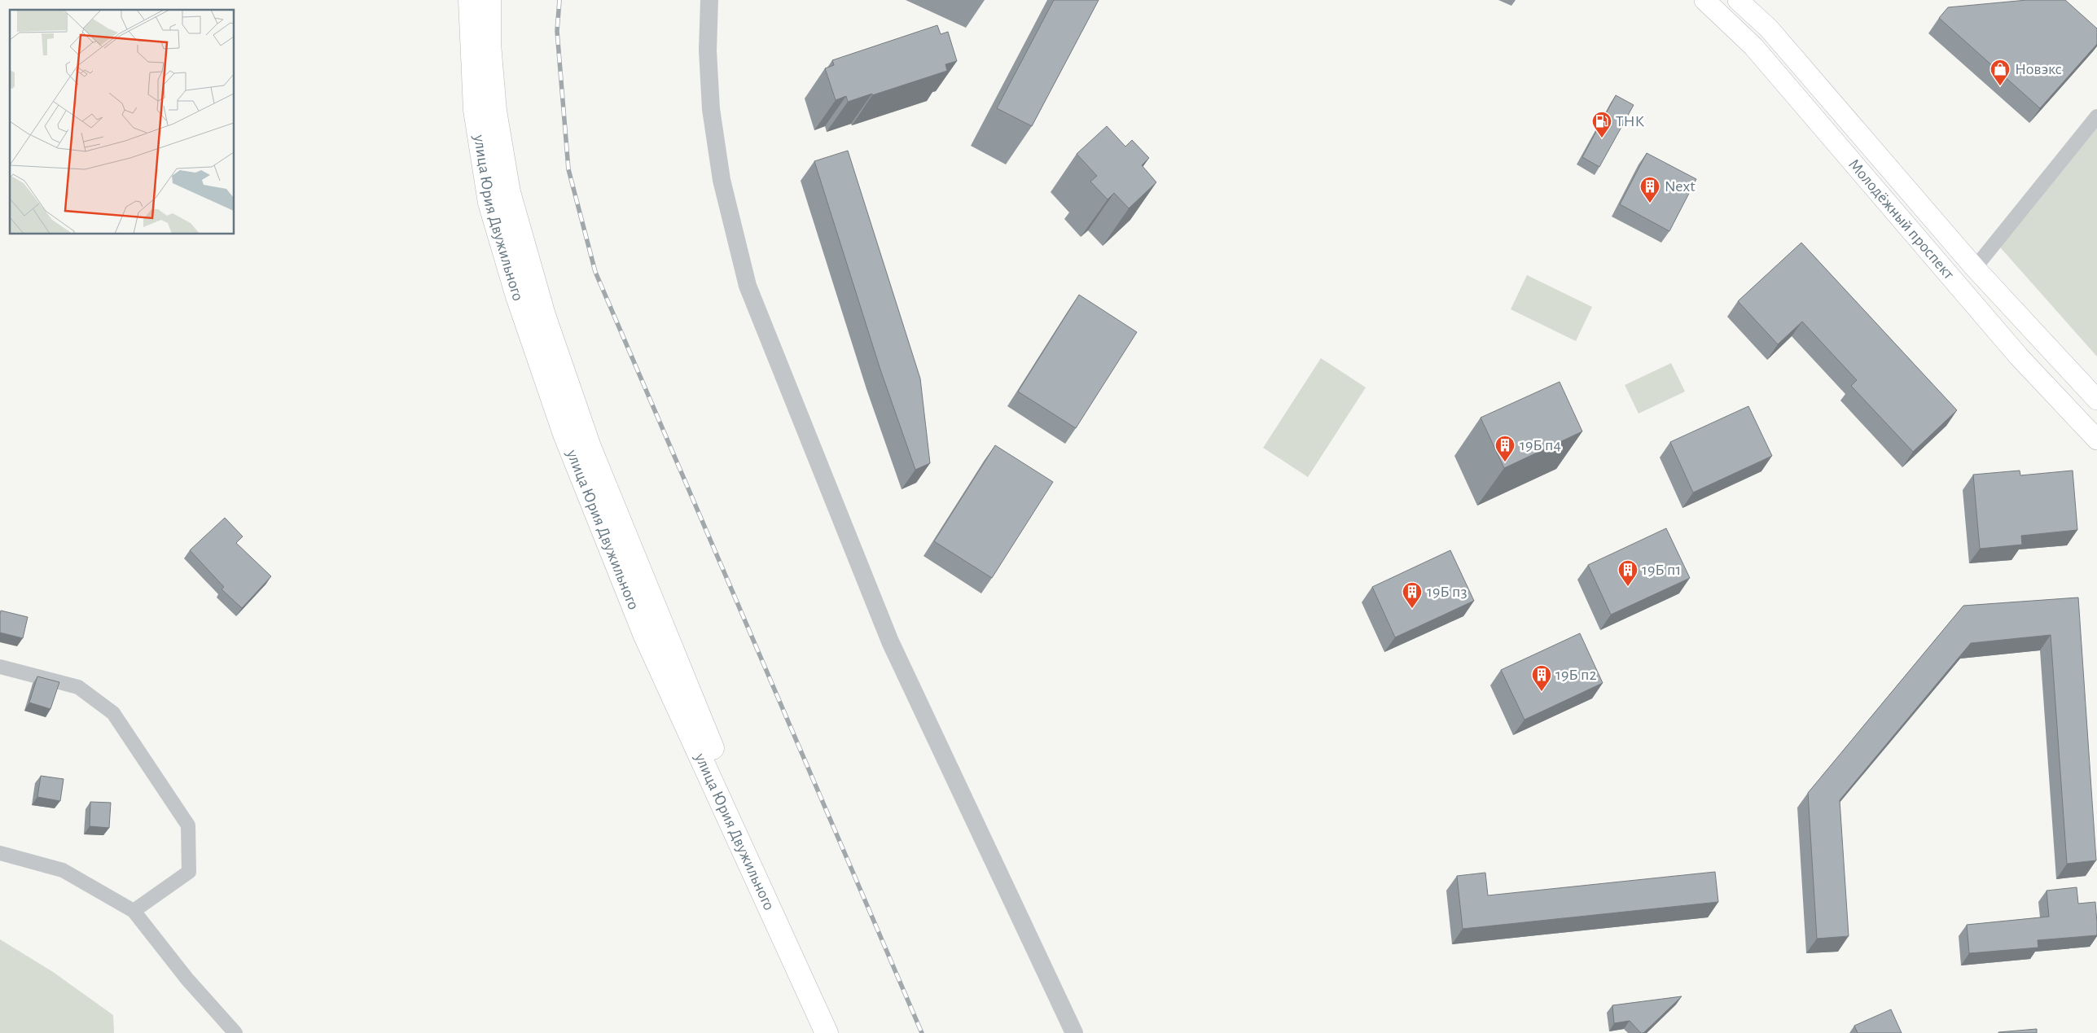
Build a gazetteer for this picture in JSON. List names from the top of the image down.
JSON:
{
  "streets": {
    "main road": ["улица Юрия Двужильного", "Молодёжный проспект"]
  },
  "places": {
    "shop": ["Новэкс"],
    "fuel station": ["ТНК"],
    "building": [
      "Next",
      "19Б п4",
      "19Б п1",
      "19Б п3",
      "19Б п2"
    ]
  }
}
